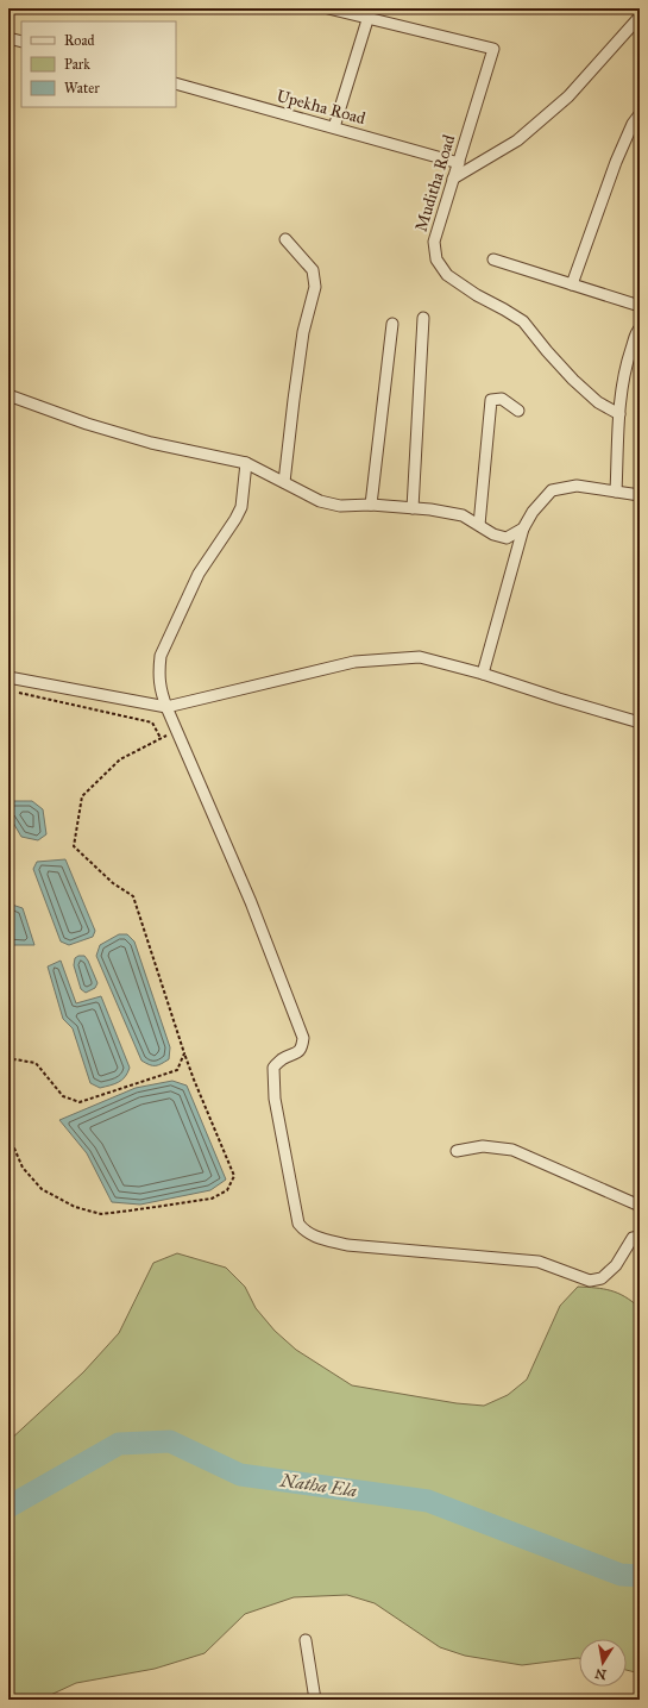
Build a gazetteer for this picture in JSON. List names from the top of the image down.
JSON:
{
  "streets": {
    "street": ["Upekha Road", "Muditha Road"]
  },
  "crossings": [
    ["Upekha Road", "Muditha Road"]
  ],
  "water": ["Natha Ela"],
  "legend": ["Road", "Park", "Water"],
  "north": "bottom"
}
